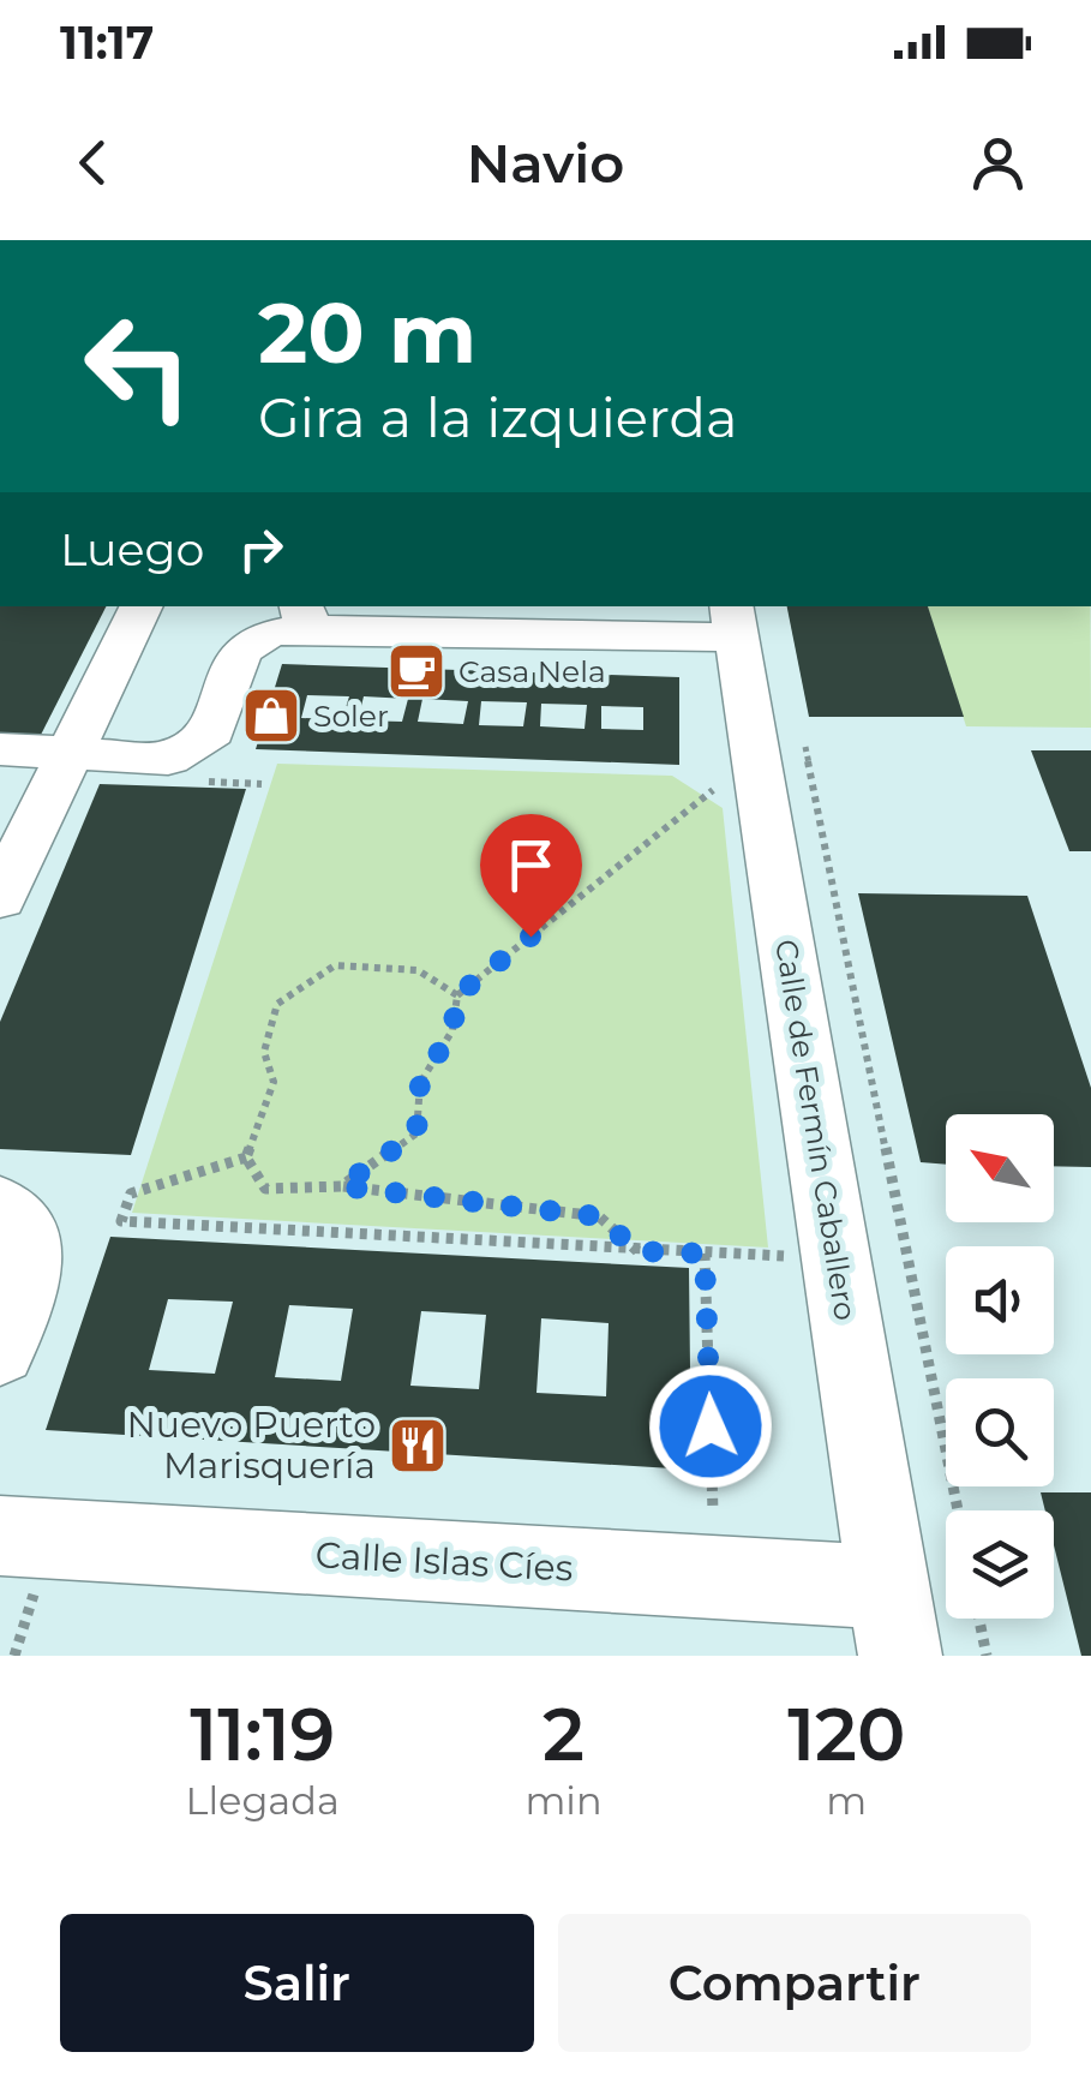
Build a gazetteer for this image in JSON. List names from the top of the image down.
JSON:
{
  "streets": {
    "street": ["Calle de Fermín Caballero", "Calle Islas Cíes"]
  },
  "crossings": [
    ["Calle de Fermín Caballero", "Calle Islas Cíes"]
  ],
  "places": {
    "cafe": ["Casa Nela"],
    "shop": ["Soler"],
    "restaurant": ["Nuevo Puerto Marisquería"]
  },
  "north": "top left",
  "page": {
    "status": "11:17",
    "header": "Navio",
    "turn": ["20 m", "Gira a la izquierda"],
    "then": "Luego",
    "eta": [
      "11:19",
      "Llegada",
      "2",
      "min",
      "120",
      "m"
    ],
    "buttons": ["Salir", "Compartir"]
  }
}
